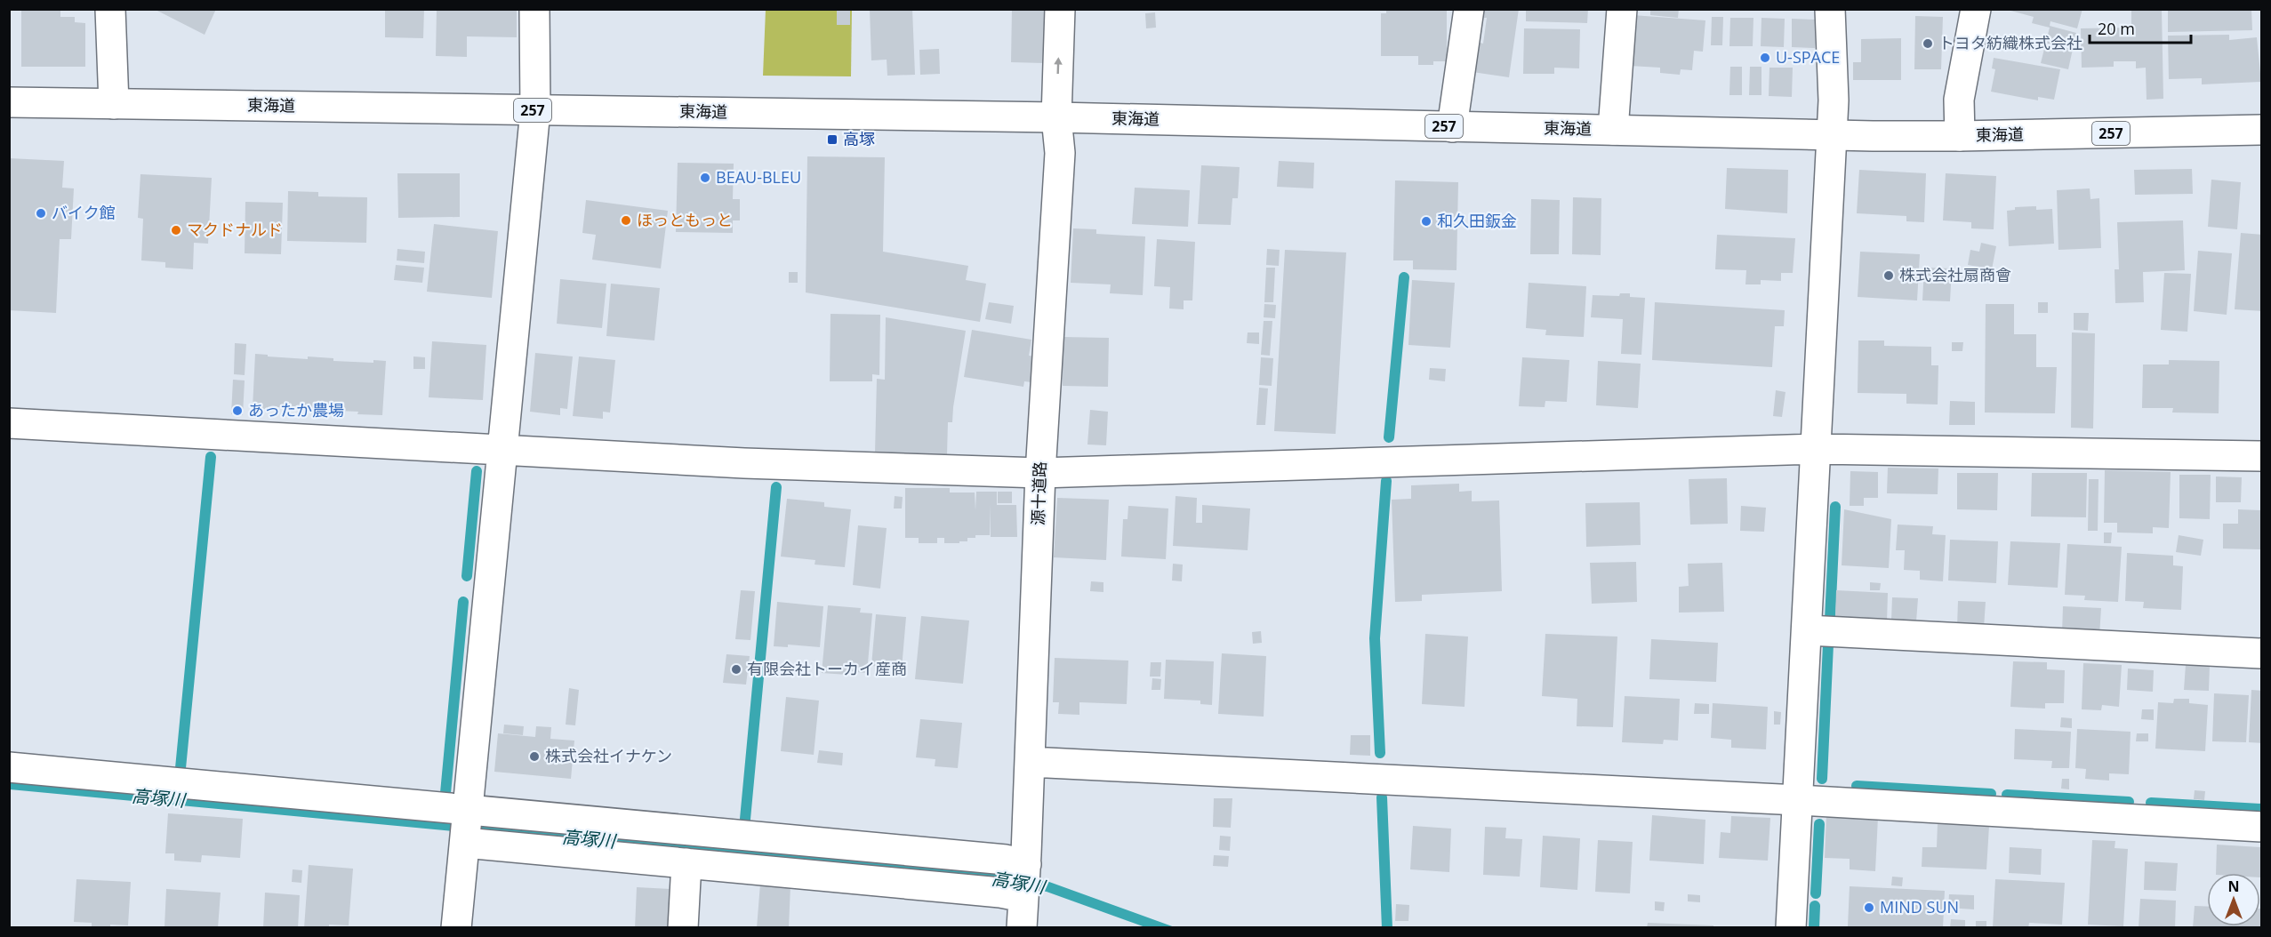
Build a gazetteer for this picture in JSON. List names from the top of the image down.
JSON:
{
  "streets": {
    "main road": ["東海道", "257", "源十道路"]
  },
  "crossings": [
    ["東海道", "源十道路"]
  ],
  "water": ["高塚川"],
  "places": {
    "other": [
      "トヨタ紡織株式会社",
      "U-SPACE",
      "BEAU-BLEU",
      "バイク館",
      "ほっともっと",
      "和久田鈑金",
      "マクドナルド",
      "株式会社扇商會",
      "あったか農場",
      "有限会社トーカイ産商",
      "株式会社イナケン",
      "MIND SUN"
    ],
    "transit": ["高塚"]
  },
  "scale_bar": "20 m",
  "north": "top"
}
